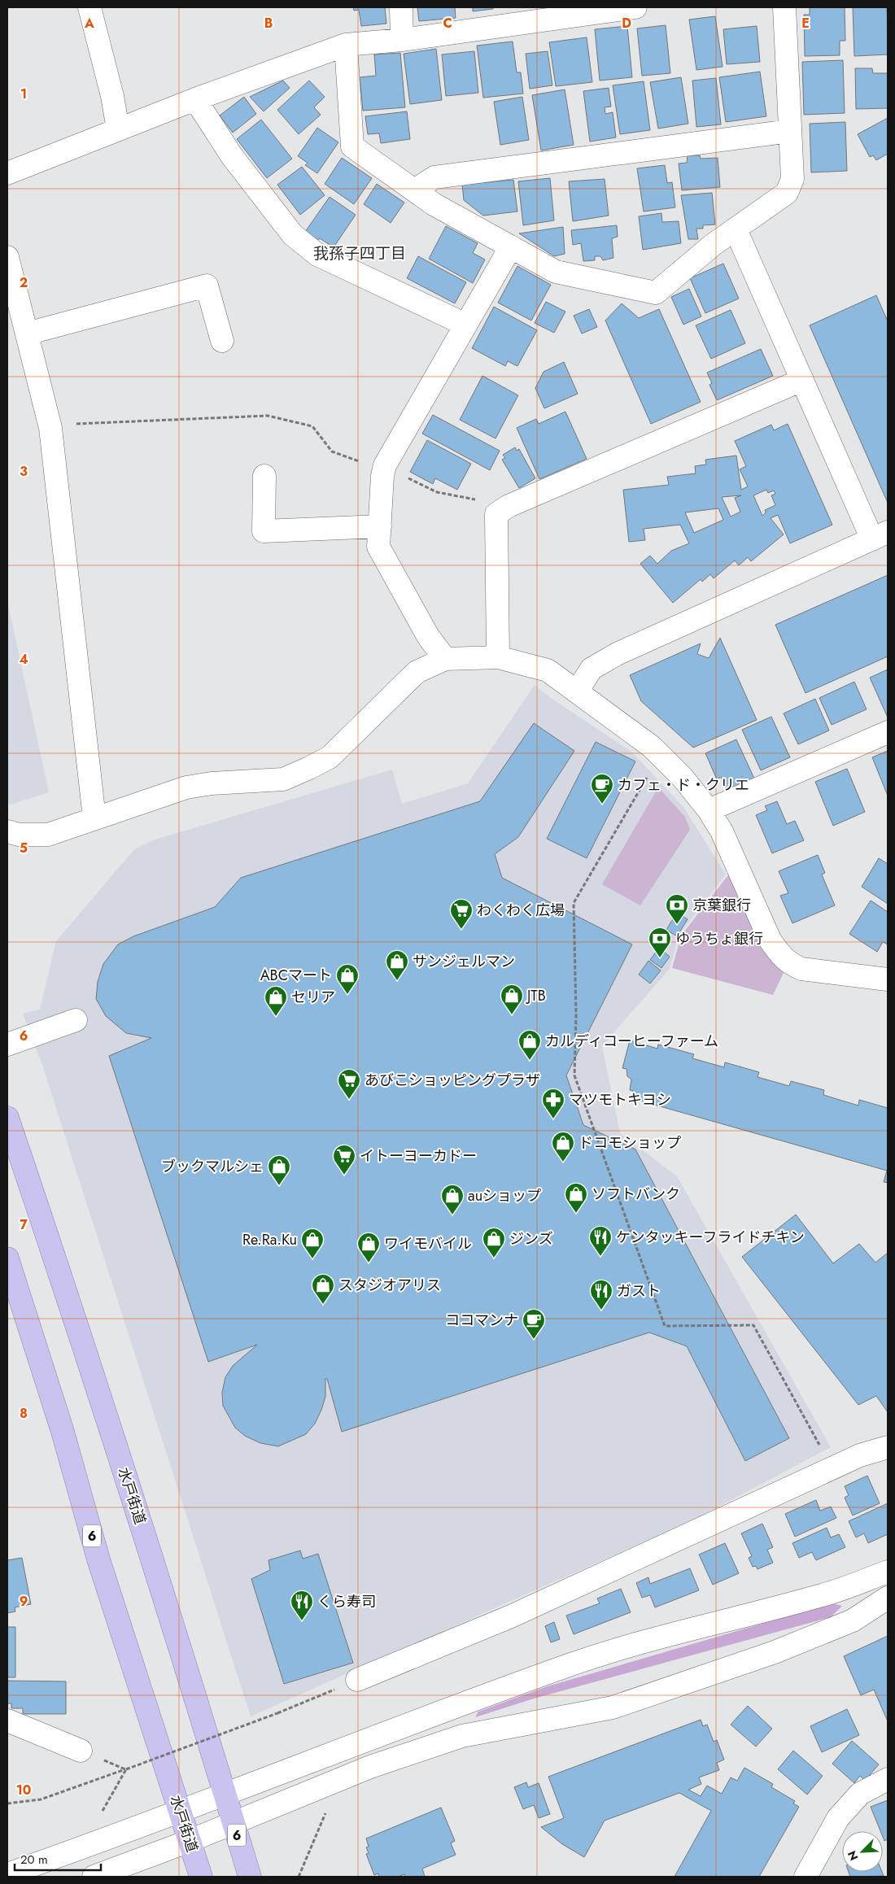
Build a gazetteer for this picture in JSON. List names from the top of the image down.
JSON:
{
  "streets": {
    "highway": ["水戸街道", "6"]
  },
  "districts": ["我孫子四丁目"],
  "places": {
    "cafe": ["カフェ・ド・クリエ", "ココマンナ"],
    "bank": ["京葉銀行", "ゆうちょ銀行"],
    "supermarket": ["わくわく広場", "あびこショッピングプラザ", "イトーヨーカドー"],
    "shop": [
      "サンジェルマン",
      "ABCマート",
      "JTB",
      "セリア",
      "カルディコーヒーファーム",
      "ドコモショップ",
      "ブックマルシェ",
      "ソフトバンク",
      "auショップ",
      "ジンズ",
      "Re.Ra.Ku",
      "ワイモバイル",
      "スタジオアリス"
    ],
    "pharmacy": ["マツモトキヨシ"],
    "restaurant": ["ケンタッキーフライドチキン", "ガスト", "くら寿司"]
  },
  "scale_bar": "20 m",
  "north": "bottom left",
  "grid": {
    "columns": [
      "A",
      "B",
      "C",
      "D",
      "E"
    ],
    "rows": [
      "1",
      "2",
      "3",
      "4",
      "5",
      "6",
      "7",
      "8",
      "9",
      "10"
    ]
  }
}
